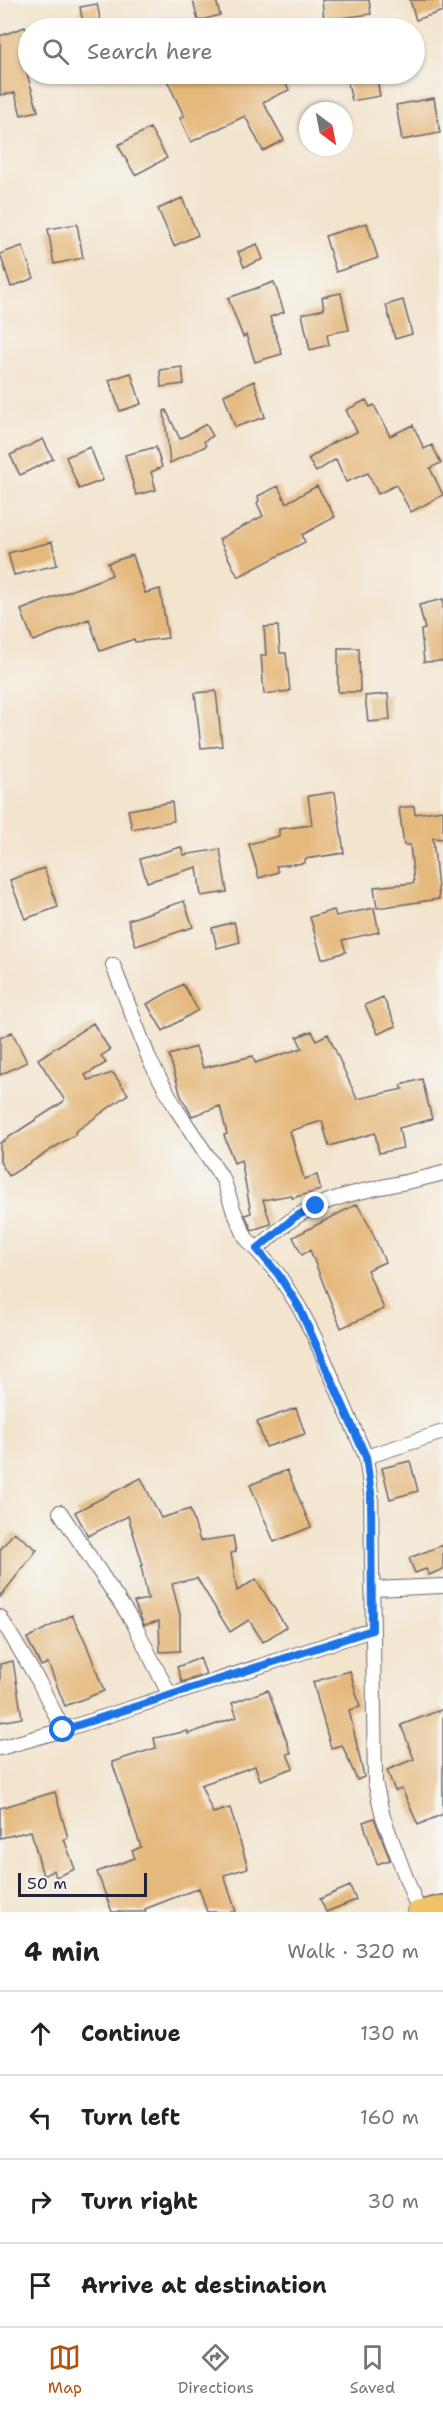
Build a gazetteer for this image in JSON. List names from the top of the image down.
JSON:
{
  "scale_bar": "50 m",
  "north": "bottom right",
  "page": {
    "search": "Search here",
    "scale": "50 m",
    "heading": ["4 min", "Walk · 320 m"],
    "list": [
      ["Continue", "130 m"],
      ["Turn left", "160 m"],
      ["Turn right", "30 m"],
      "Arrive at destination"
    ],
    "nav": ["Map", "Directions", "Saved"]
  }
}
